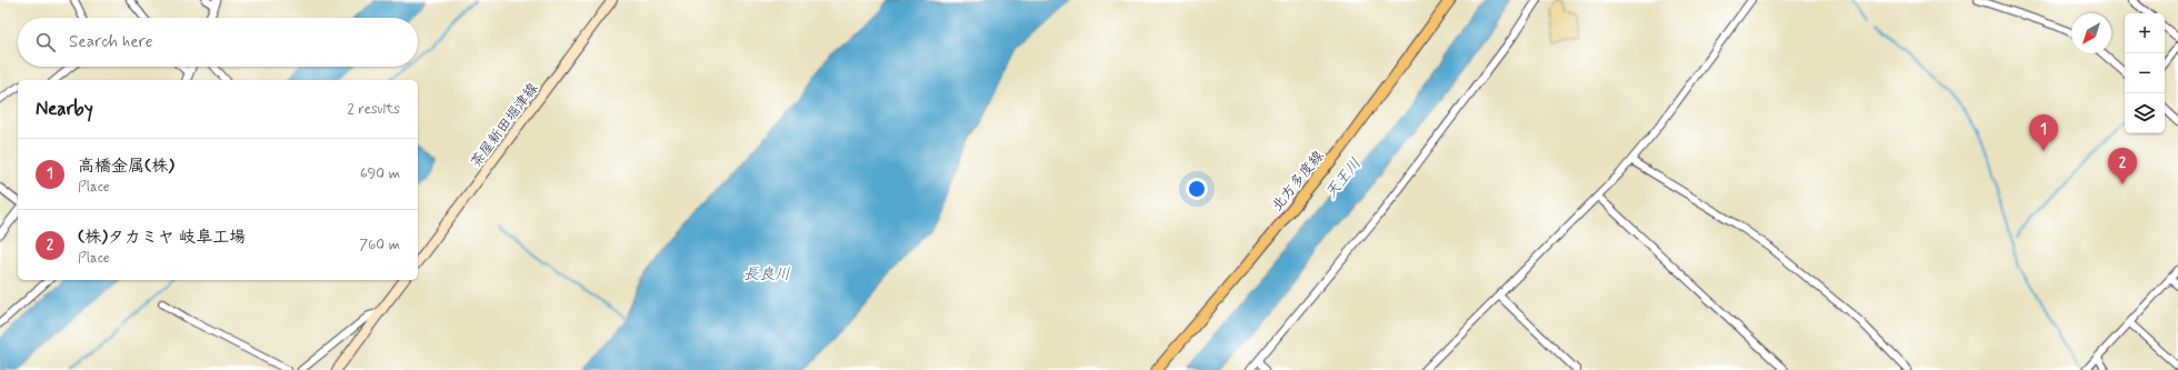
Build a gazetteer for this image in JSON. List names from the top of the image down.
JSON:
{
  "streets": {
    "main road": ["茶屋新田堀津線", "北方多度線"]
  },
  "water": ["天王川", "長良川"],
  "north": "bottom left",
  "page": {
    "map_buttons": ["+", "−"],
    "search": "Search here",
    "heading": ["Nearby", "2 results"],
    "pins": ["1", "2"],
    "list": [
      {
        "mark": "1",
        "name": "高橋金属(株)",
        "note": "Place",
        "value": "690 m"
      },
      {
        "mark": "2",
        "name": "(株)タカミヤ 岐阜工場",
        "note": "Place",
        "value": "760 m"
      }
    ]
  }
}
